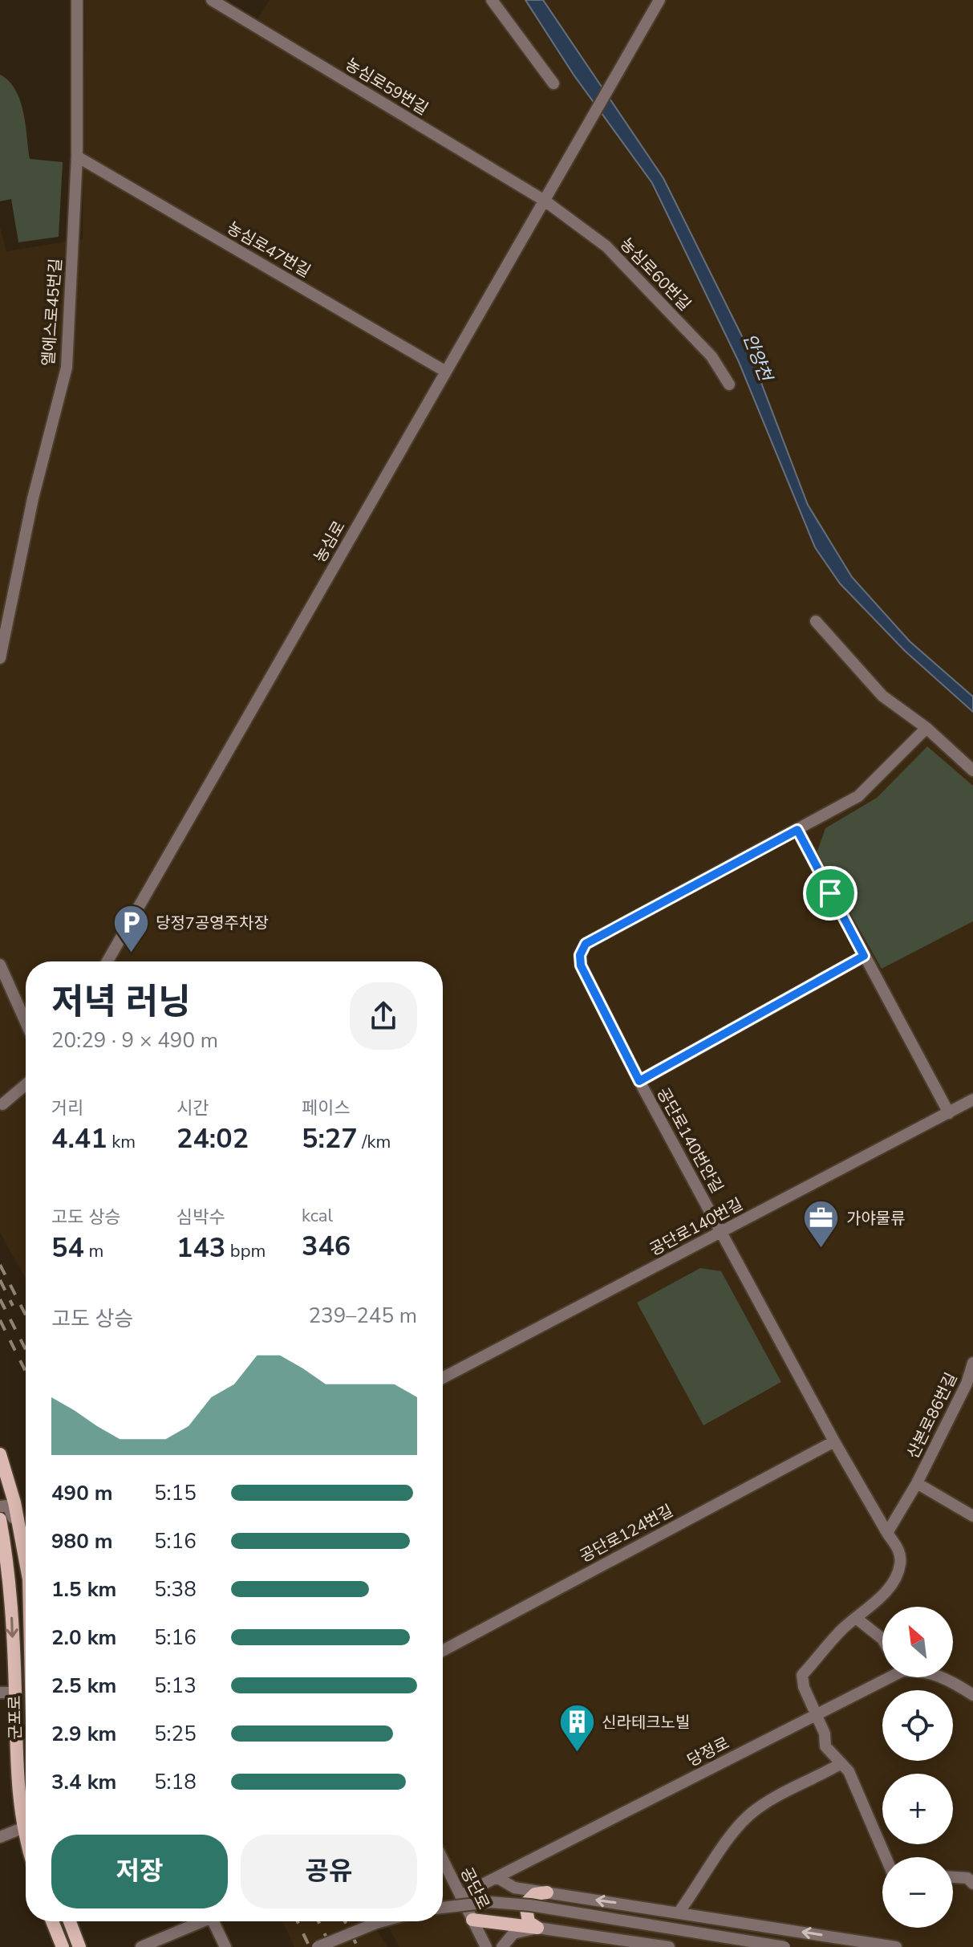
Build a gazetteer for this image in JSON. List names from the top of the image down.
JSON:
{
  "streets": {
    "main road": ["군포로"],
    "street": [
      "농심로59번길",
      "농심로47번길",
      "농심로60번길",
      "엘에스로45번길",
      "농심로",
      "공단로140번안길",
      "공단로140번길",
      "산본로86번길",
      "공단로124번길",
      "당정로",
      "공단로"
    ]
  },
  "crossings": [
    ["농심로59번길", "농심로60번길"],
    ["농심로59번길", "농심로"],
    ["농심로47번길", "엘에스로45번길"],
    ["농심로47번길", "농심로"],
    ["농심로60번길", "농심로"],
    ["공단로140번안길", "공단로140번길"],
    ["공단로140번안길", "산본로86번길"],
    ["공단로140번안길", "공단로124번길"],
    ["공단로140번안길", "당정로"],
    ["당정로", "공단로"]
  ],
  "one_way": ["군포로"],
  "water": ["안양천"],
  "places": {
    "parking": ["당정7공영주차장"],
    "office": ["가야물류"],
    "building": ["신라테크노빌"]
  },
  "north": "top left",
  "page": {
    "heading": ["저녁 러닝", "20:29 · 9 × 490 m"],
    "stats": [
      ["거리", "4.41 km"],
      ["시간", "24:02"],
      ["페이스", "5:27 /km"],
      ["고도 상승", "54 m"],
      ["심박수", "143 bpm"],
      ["kcal", "346"]
    ],
    "chart": ["고도 상승", "239–245 m"],
    "list": [
      {
        "name": "490 m",
        "note": "5:15"
      },
      {
        "name": "980 m",
        "note": "5:16"
      },
      {
        "name": "1.5 km",
        "note": "5:38"
      },
      {
        "name": "2.0 km",
        "note": "5:16"
      },
      {
        "name": "2.5 km",
        "note": "5:13"
      },
      {
        "name": "2.9 km",
        "note": "5:25"
      },
      {
        "name": "3.4 km",
        "note": "5:18"
      }
    ],
    "map_buttons": ["+", "−"],
    "buttons": ["저장", "공유"]
  }
}
